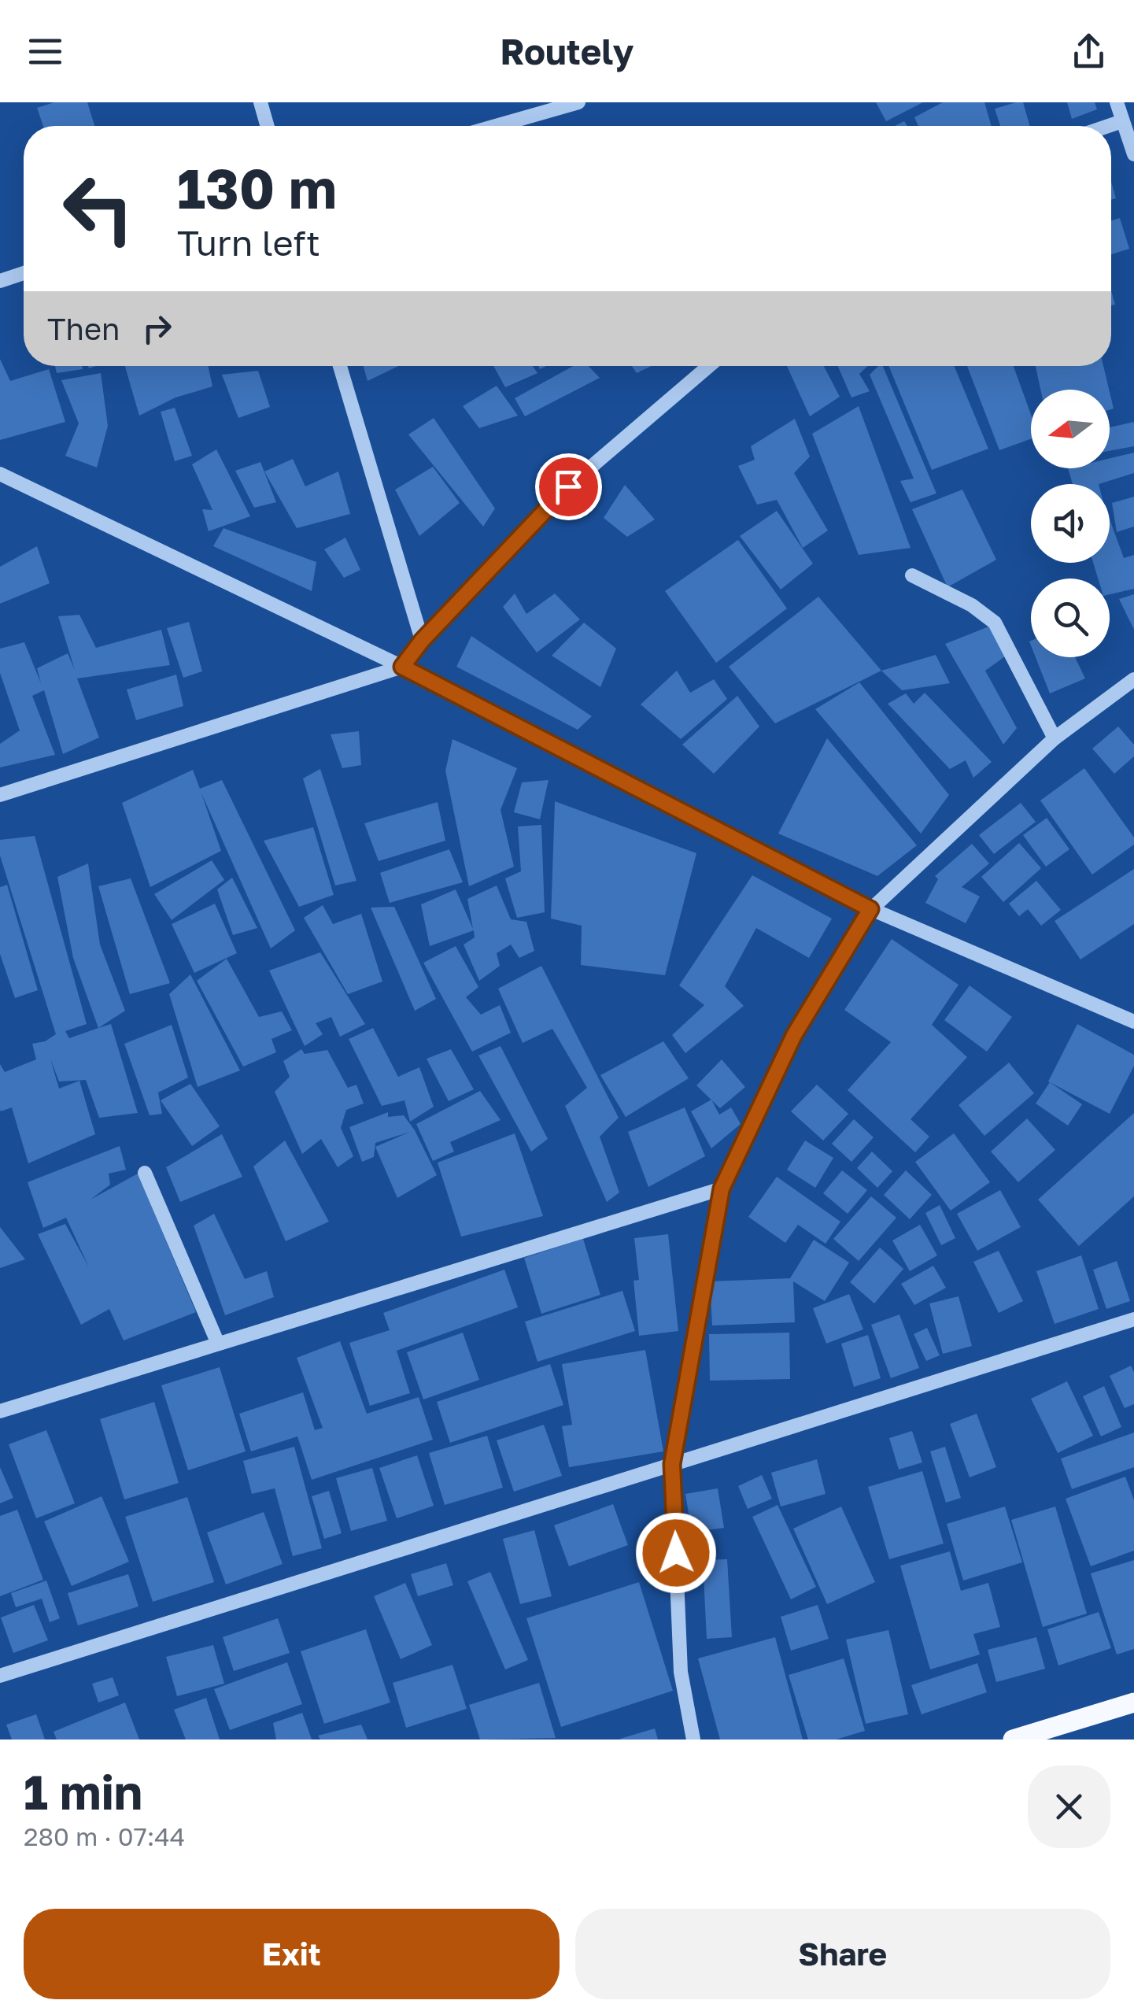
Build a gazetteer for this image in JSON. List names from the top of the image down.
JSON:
{
  "north": "left",
  "page": {
    "header": "Routely",
    "turn": ["130 m", "Turn left"],
    "then": "Then",
    "heading": ["1 min", "280 m · 07:44"],
    "buttons": ["Exit", "Share"]
  }
}
